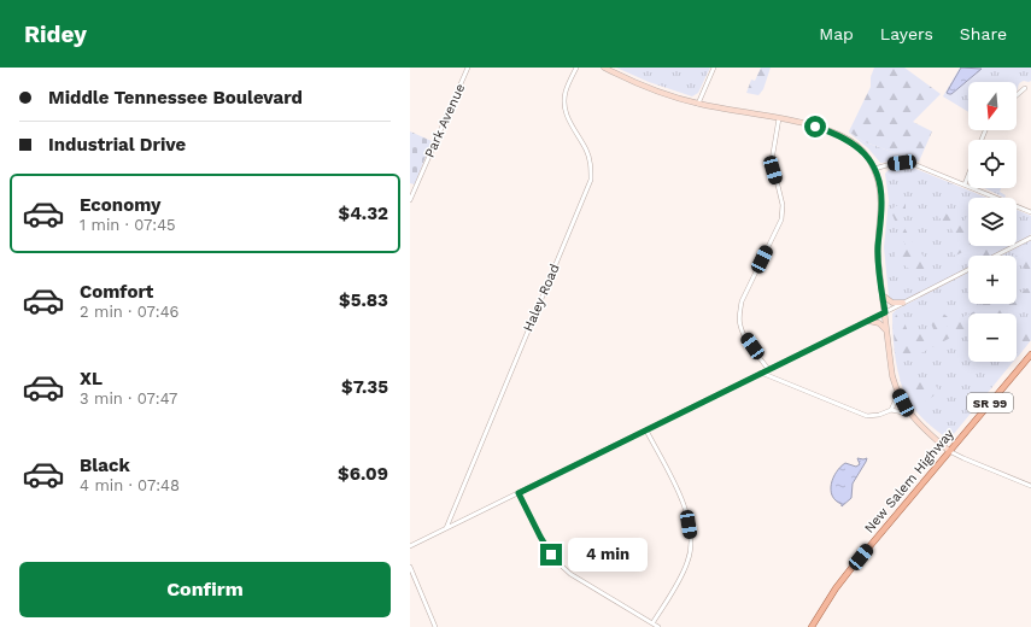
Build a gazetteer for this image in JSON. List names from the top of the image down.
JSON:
{
  "streets": {
    "main road": ["SR 99", "New Salem Highway"],
    "street": ["Park Avenue", "Haley Road"]
  },
  "north": "bottom",
  "page": {
    "header": "Ridey",
    "nav": ["Map", "Layers", "Share"],
    "banner": ["Middle Tennessee Boulevard", "Industrial Drive"],
    "map_buttons": ["+", "−"],
    "list": [
      {
        "name": "Economy",
        "note": "1 min · 07:45",
        "value": "$4.32"
      },
      {
        "name": "Comfort",
        "note": "2 min · 07:46",
        "value": "$5.83"
      },
      {
        "name": "XL",
        "note": "3 min · 07:47",
        "value": "$7.35"
      },
      {
        "name": "Black",
        "note": "4 min · 07:48",
        "value": "$6.09"
      }
    ],
    "bubble": "4 min",
    "buttons": "Confirm"
  }
}
